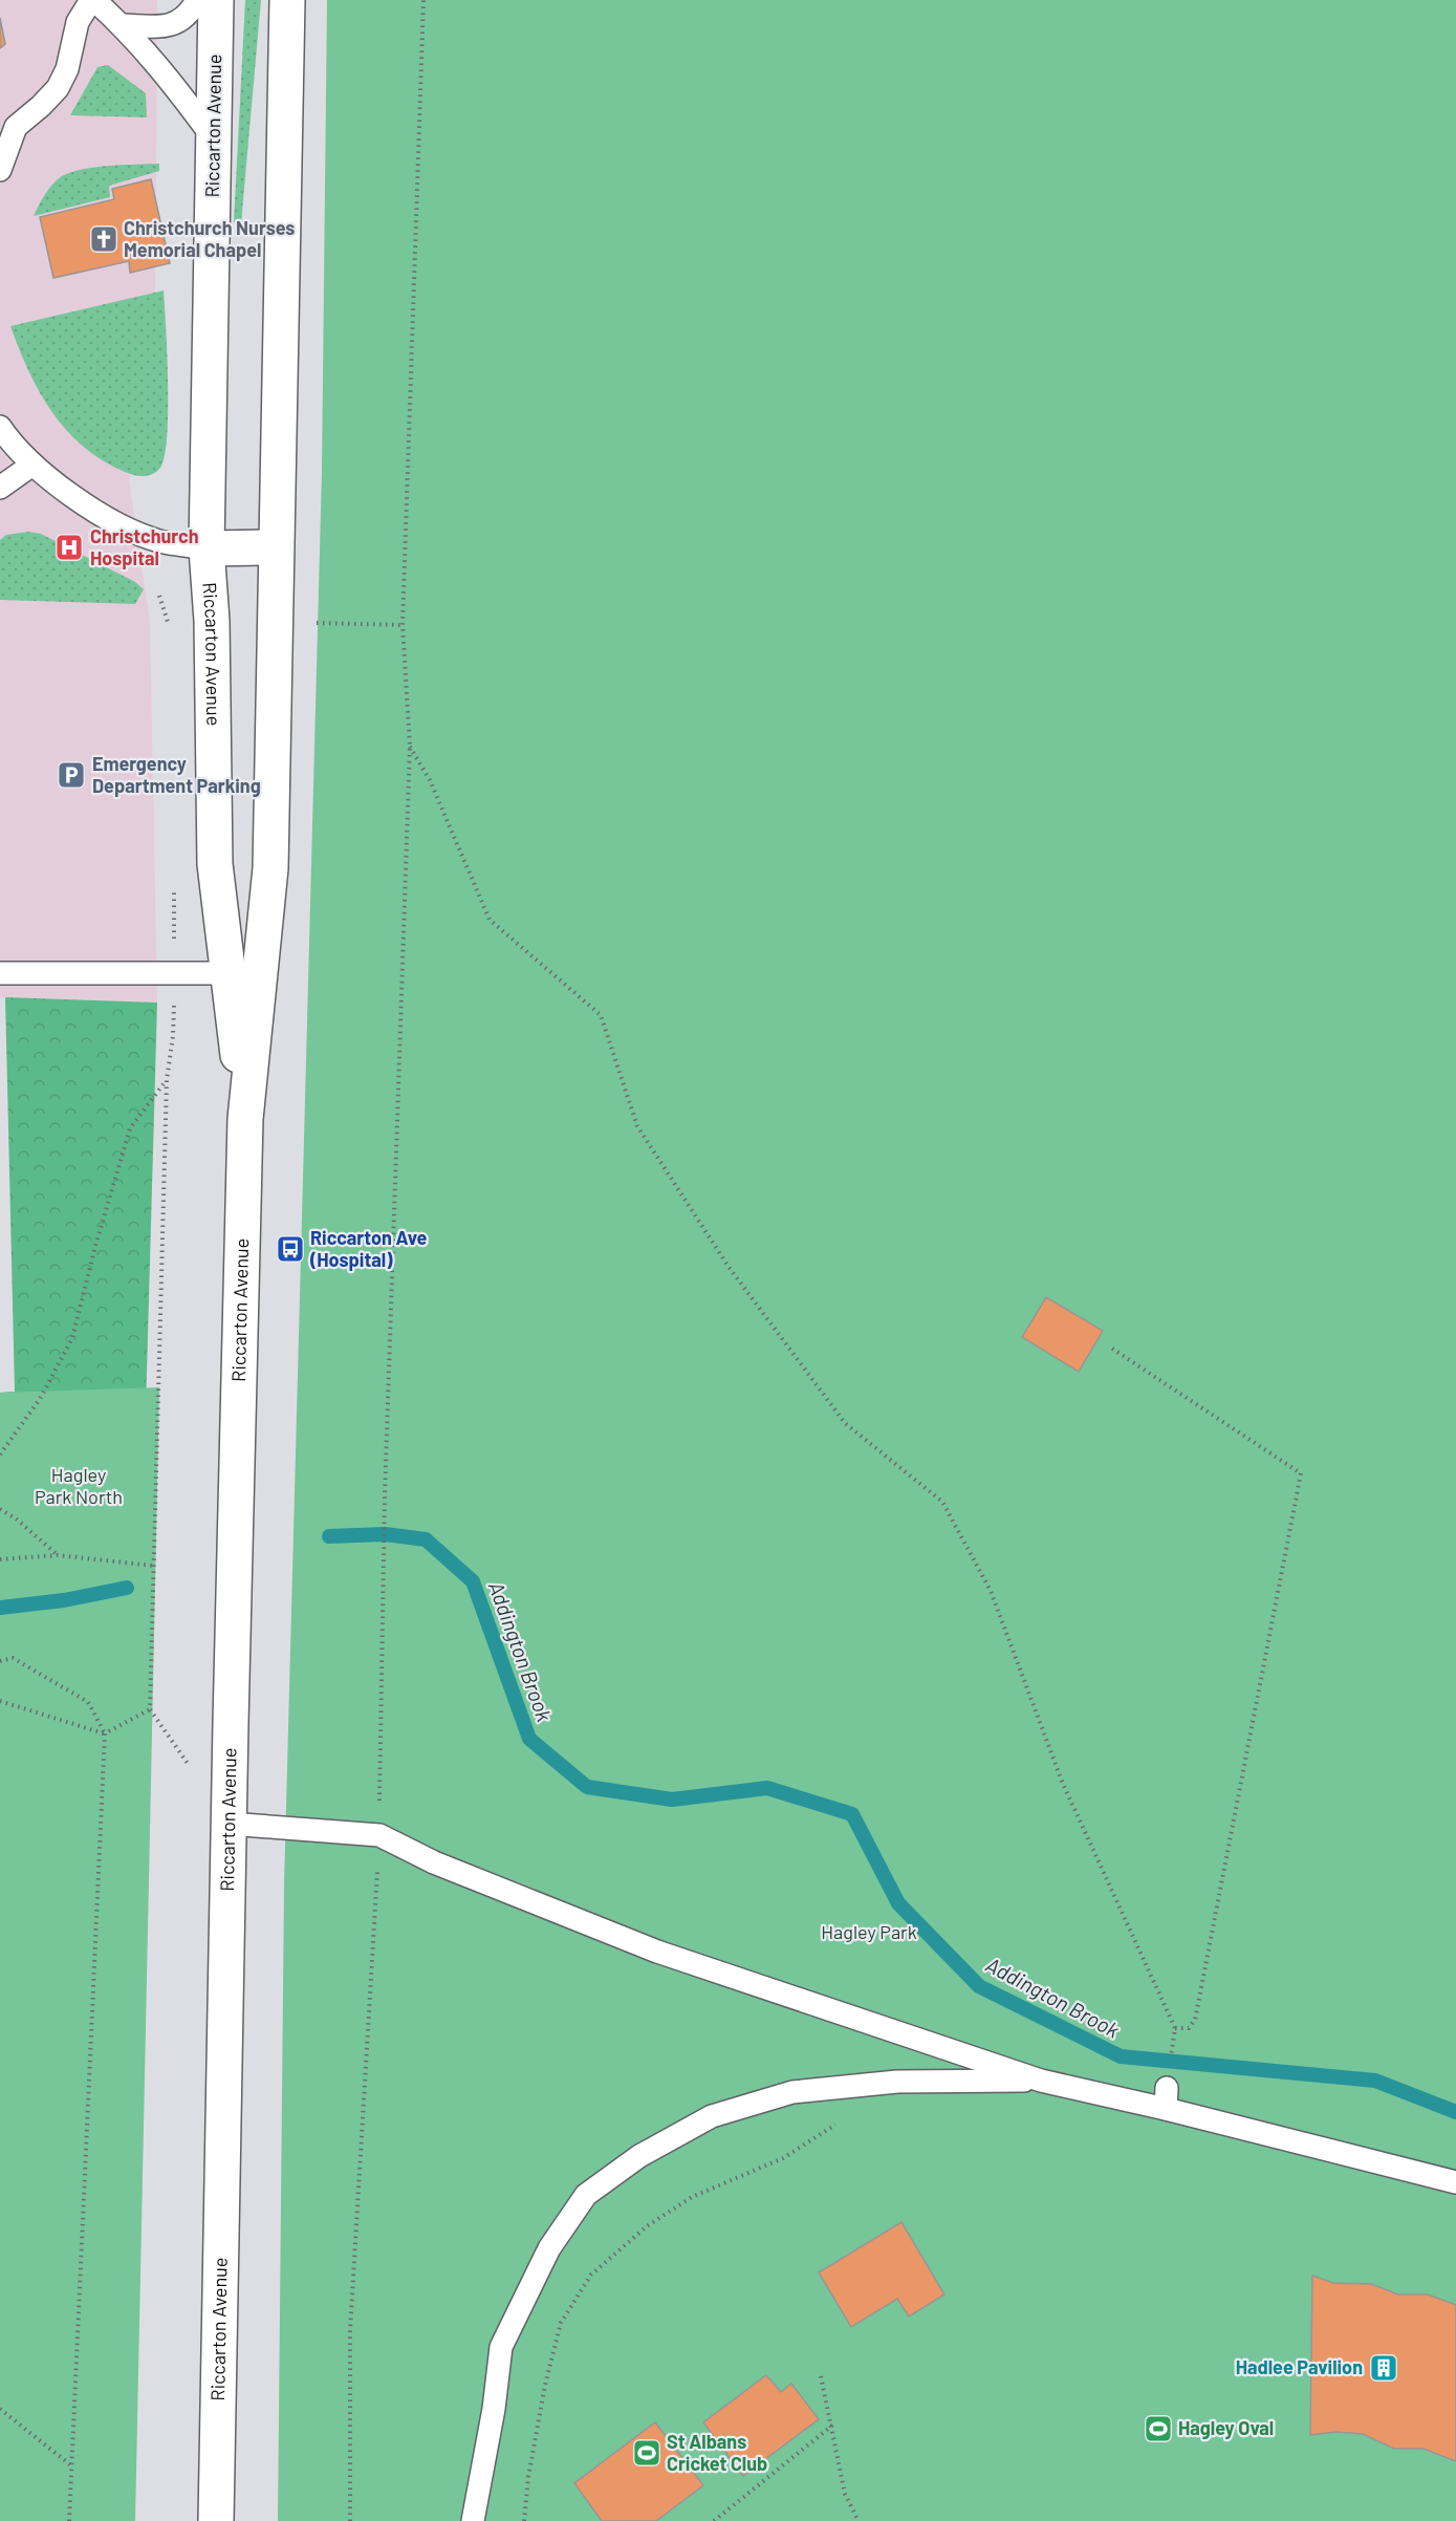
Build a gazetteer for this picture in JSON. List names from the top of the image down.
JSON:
{
  "streets": {
    "main road": ["Riccarton Avenue"]
  },
  "water": ["Addington Brook"],
  "parks": ["Hagley Park North", "Hagley Park"],
  "places": {
    "church": ["Christchurch Nurses Memorial Chapel"],
    "hospital": ["Christchurch Hospital"],
    "parking": ["Emergency Department Parking"],
    "bus stop": ["Riccarton Ave (Hospital)"],
    "building": ["Hadlee Pavilion"],
    "sports": ["Hagley Oval", "St Albans Cricket Club"]
  }
}
